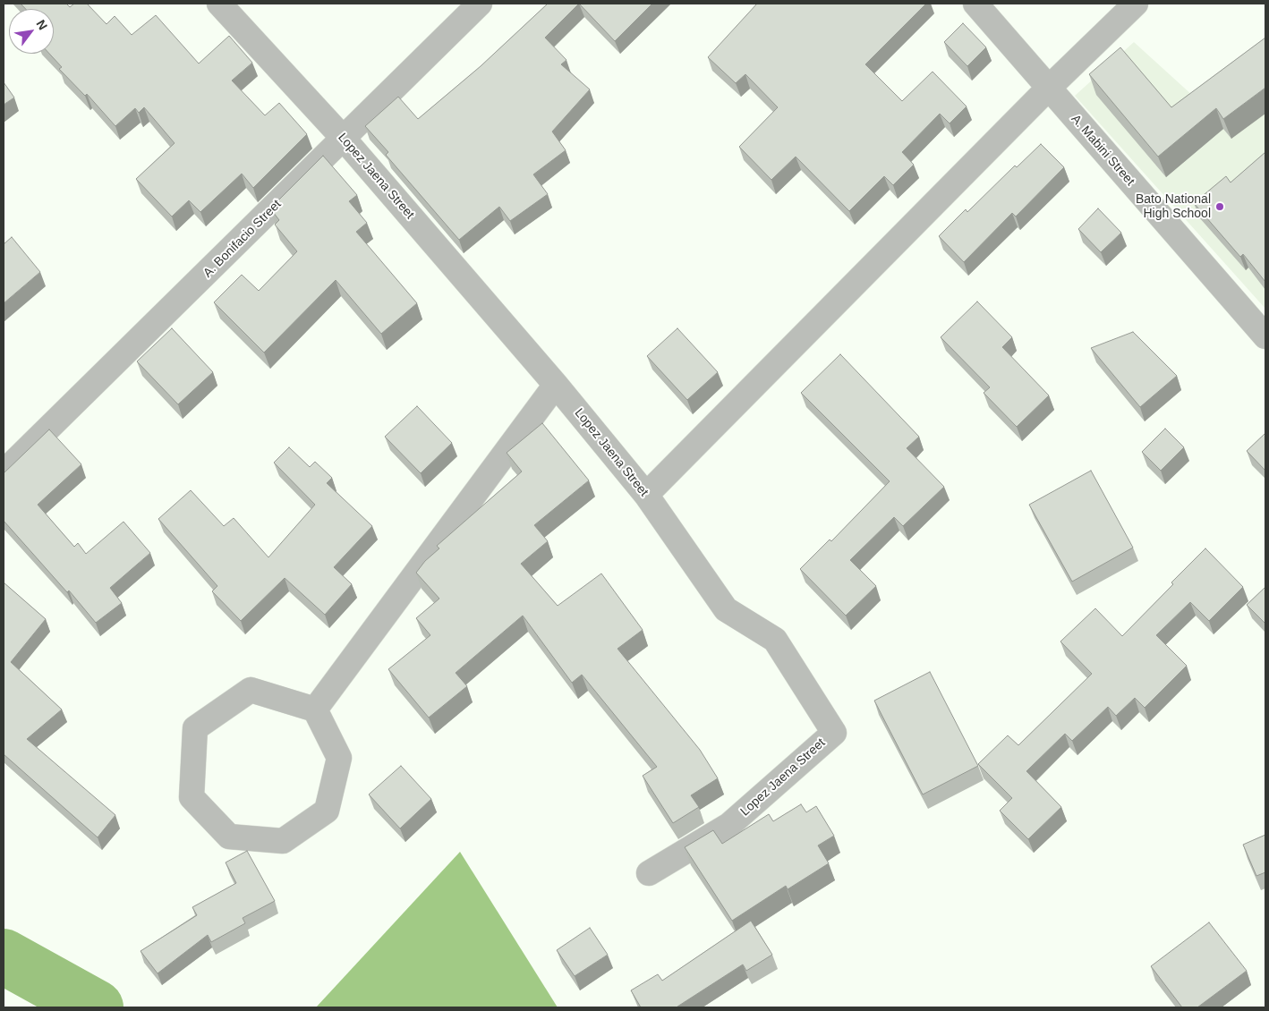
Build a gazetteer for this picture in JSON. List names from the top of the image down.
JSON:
{
  "streets": {
    "street": ["A. Mabini Street", "Lopez Jaena Street", "A. Bonifacio Street"]
  },
  "crossings": [
    ["Lopez Jaena Street", "A. Bonifacio Street"]
  ],
  "places": ["Bato National High School"],
  "north": "top right"
}
